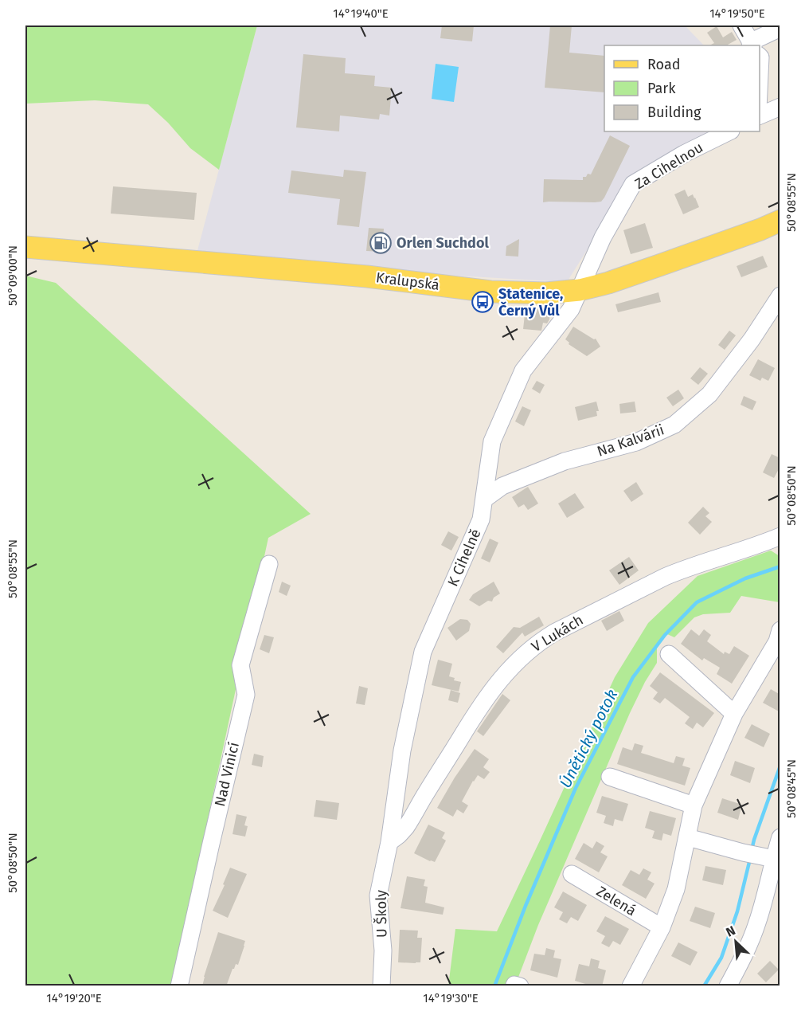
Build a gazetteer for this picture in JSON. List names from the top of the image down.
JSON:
{
  "streets": {
    "main road": ["Kralupská"],
    "street": [
      "Za Cihelnou",
      "Na Kalvárii",
      "K Cihelně",
      "V Lukách",
      "Nad Vinicí",
      "Zelená",
      "U Školy"
    ]
  },
  "crossings": [
    ["Za Cihelnou", "Kralupská"],
    ["Za Cihelnou", "K Cihelně"],
    ["Kralupská", "K Cihelně"],
    ["Na Kalvárii", "K Cihelně"],
    ["K Cihelně", "V Lukách"],
    ["K Cihelně", "U Školy"],
    ["V Lukách", "U Školy"]
  ],
  "water": ["Únětický potok"],
  "places": {
    "fuel station": ["Orlen Suchdol"],
    "bus stop": ["Statenice, Černý Vůl"]
  },
  "legend": ["Road", "Park", "Building"],
  "north": "top left",
  "coordinates": [
    "14°19'40\"E",
    "14°19'50\"E",
    "50°08'55\"N",
    "50°09'00\"N",
    "50°08'50\"N",
    "50°08'45\"N",
    "14°19'20\"E",
    "14°19'30\"E"
  ]
}
